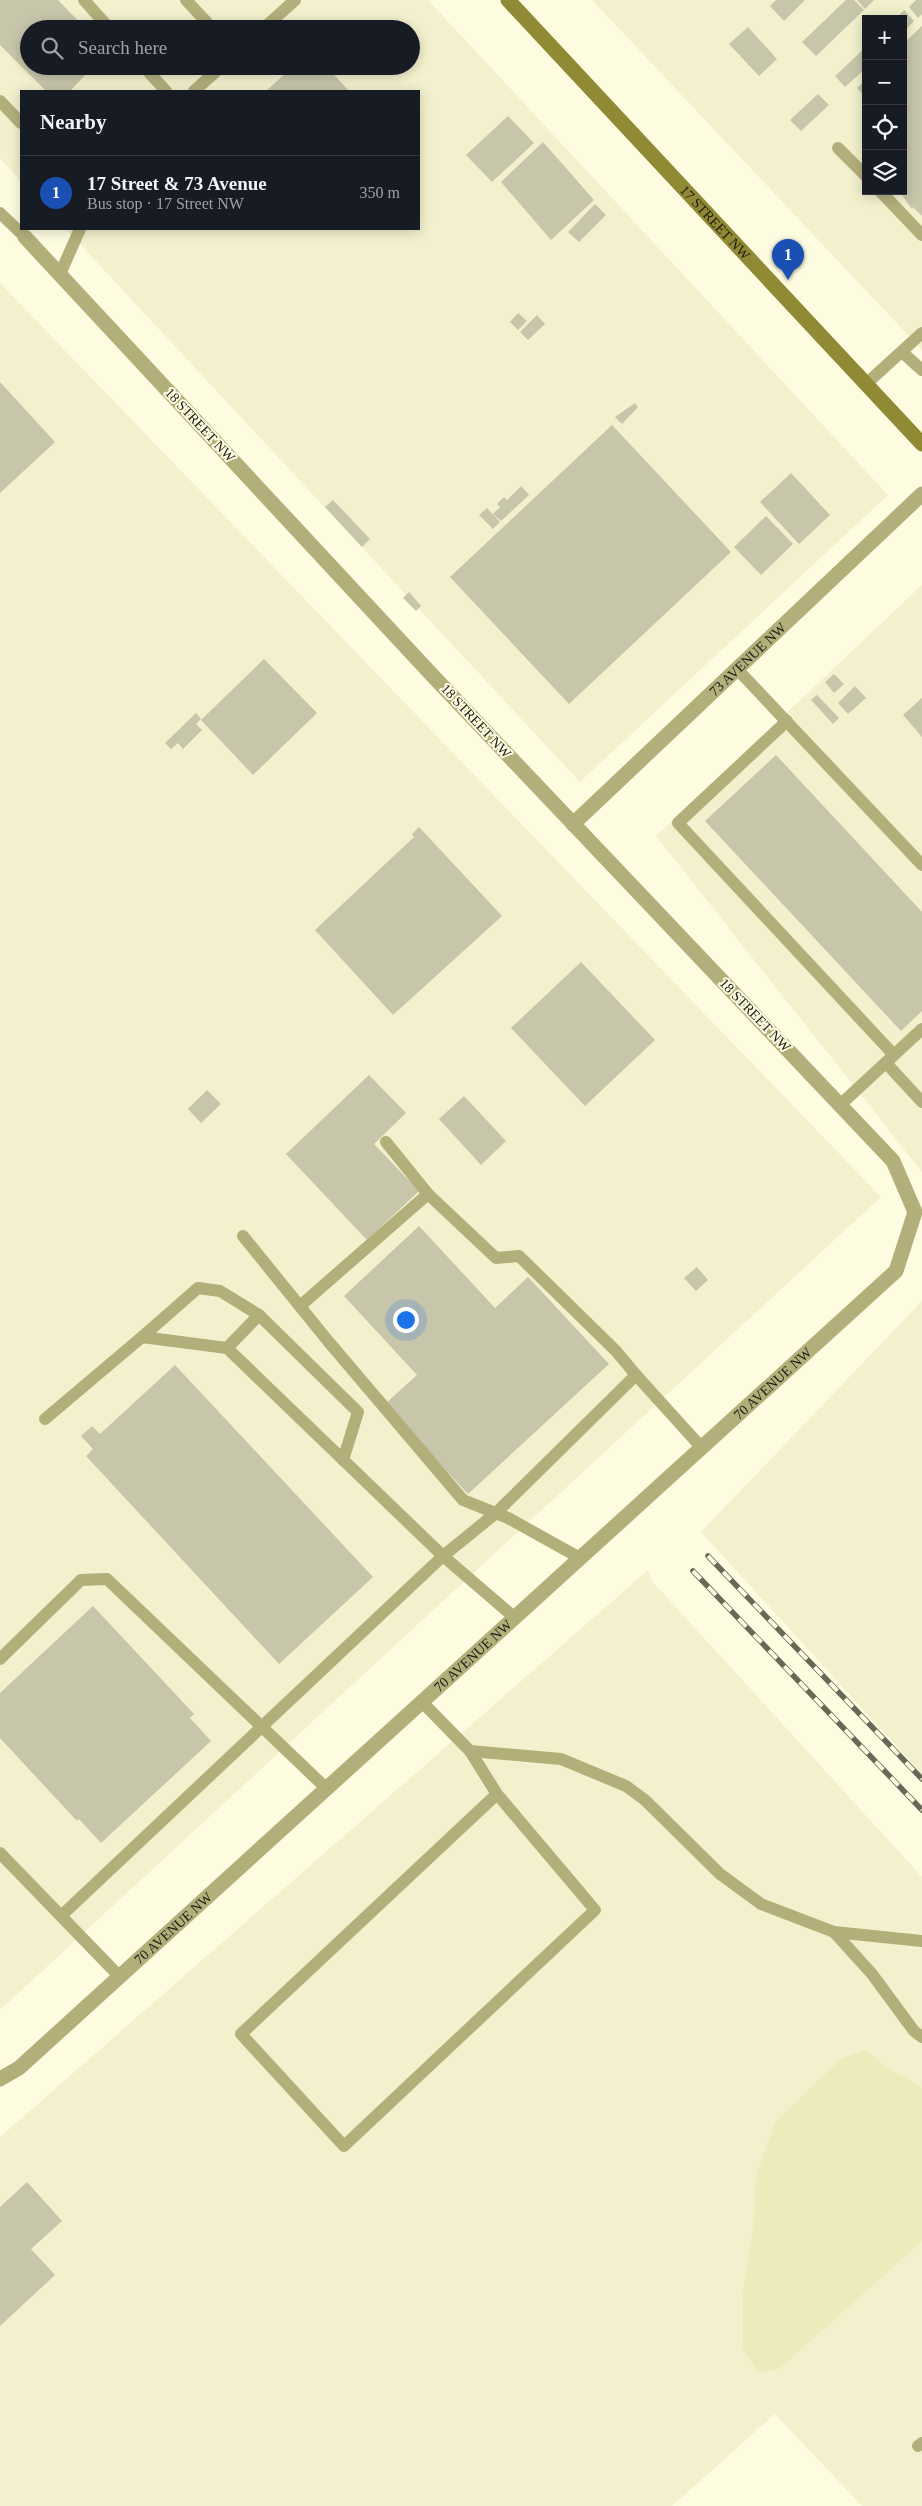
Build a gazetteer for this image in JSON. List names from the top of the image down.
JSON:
{
  "streets": {
    "main road": ["17 STREET NW"],
    "street": ["18 STREET NW", "73 AVENUE NW", "70 AVENUE NW"]
  },
  "crossings": [
    ["18 STREET NW", "73 AVENUE NW"],
    ["18 STREET NW", "70 AVENUE NW"]
  ],
  "page": {
    "map_buttons": ["+", "−"],
    "search": "Search here",
    "heading": "Nearby",
    "list": [
      {
        "mark": "1",
        "name": "17 Street & 73 Avenue",
        "note": "Bus stop · 17 Street NW",
        "value": "350 m"
      }
    ],
    "pins": "1"
  }
}
